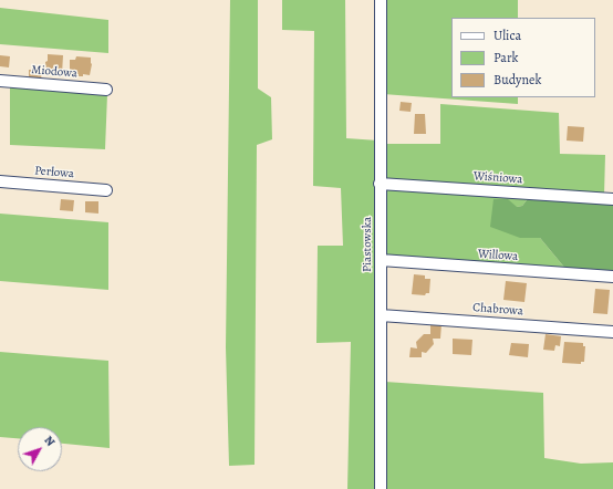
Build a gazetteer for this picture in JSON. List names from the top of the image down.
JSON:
{
  "streets": {
    "street": [
      "Miodowa",
      "Perłowa",
      "Wiśniowa",
      "Piastowska",
      "Willowa",
      "Chabrowa"
    ]
  },
  "crossings": [
    ["Wiśniowa", "Piastowska"],
    ["Piastowska", "Willowa"],
    ["Piastowska", "Chabrowa"]
  ],
  "legend": ["Ulica", "Park", "Budynek"],
  "north": "top right"
}
